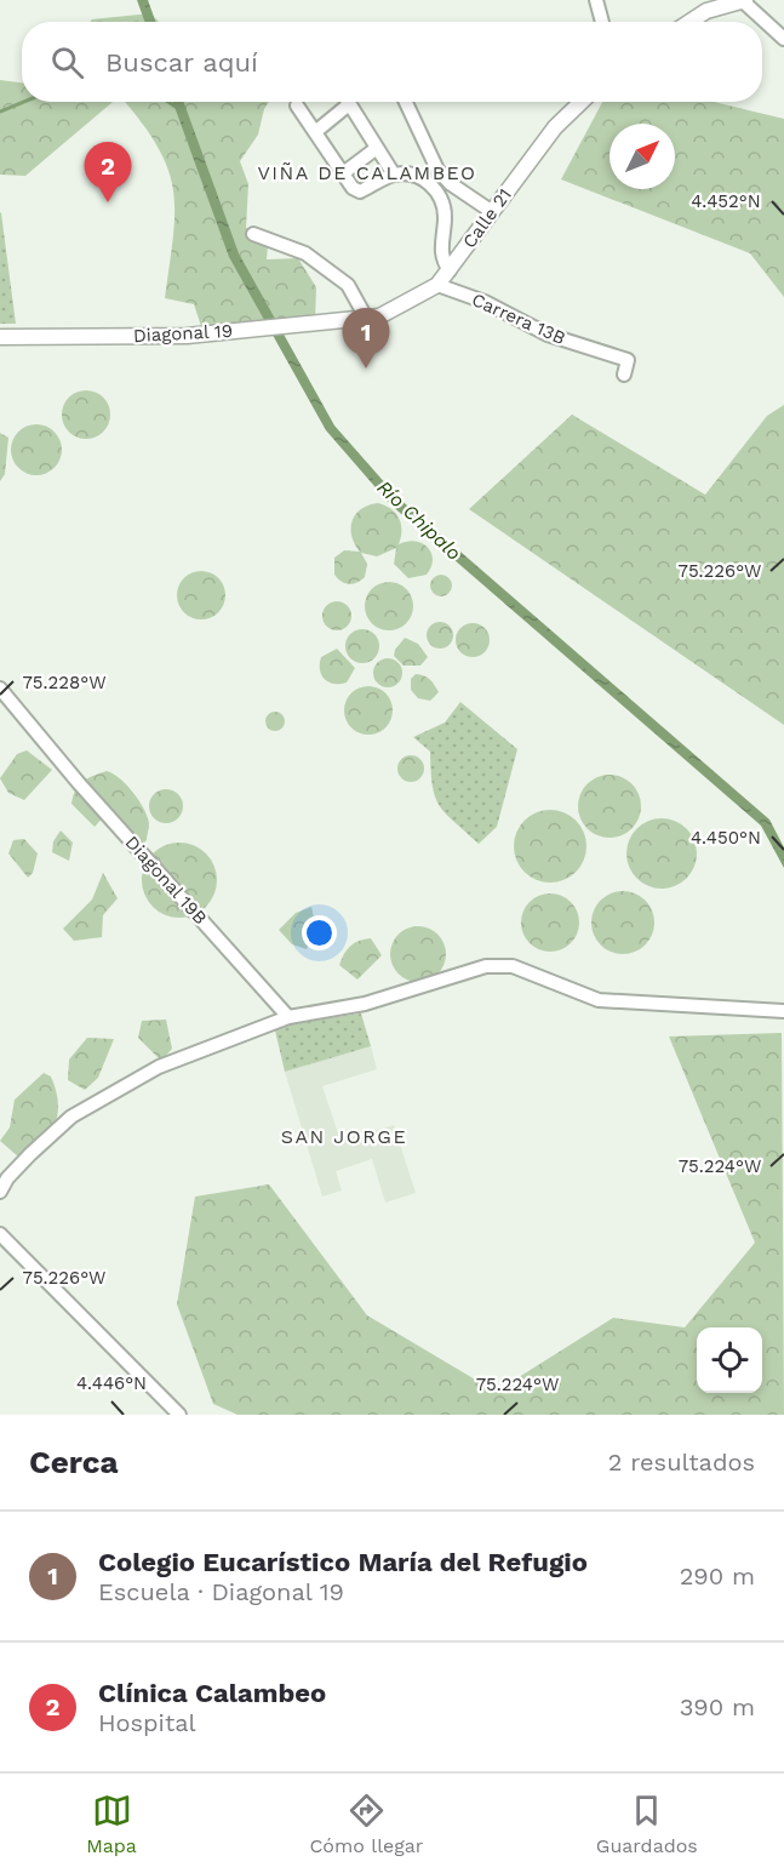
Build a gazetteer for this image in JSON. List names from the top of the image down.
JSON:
{
  "streets": {
    "street": [
      "Calle 21",
      "Carrera 13B",
      "Diagonal 19",
      "Diagonal 19B"
    ]
  },
  "crossings": [
    ["Calle 21", "Carrera 13B"],
    ["Calle 21", "Diagonal 19"]
  ],
  "districts": ["VIÑA DE CALAMBEO", "SAN JORGE"],
  "water": ["Río Chipalo"],
  "north": "top right",
  "page": {
    "search": "Buscar aquí",
    "pins": ["2", "1"],
    "heading": ["Cerca", "2 resultados"],
    "list": [
      {
        "mark": "1",
        "name": "Colegio Eucarístico María del Refugio",
        "note": "Escuela · Diagonal 19",
        "value": "290 m"
      },
      {
        "mark": "2",
        "name": "Clínica Calambeo",
        "note": "Hospital",
        "value": "390 m"
      }
    ],
    "nav": ["Mapa", "Cómo llegar", "Guardados"]
  },
  "coordinates": [
    "4.452°N",
    "75.226°W",
    "75.228°W",
    "4.450°N",
    "75.224°W",
    "4.446°N"
  ]
}
